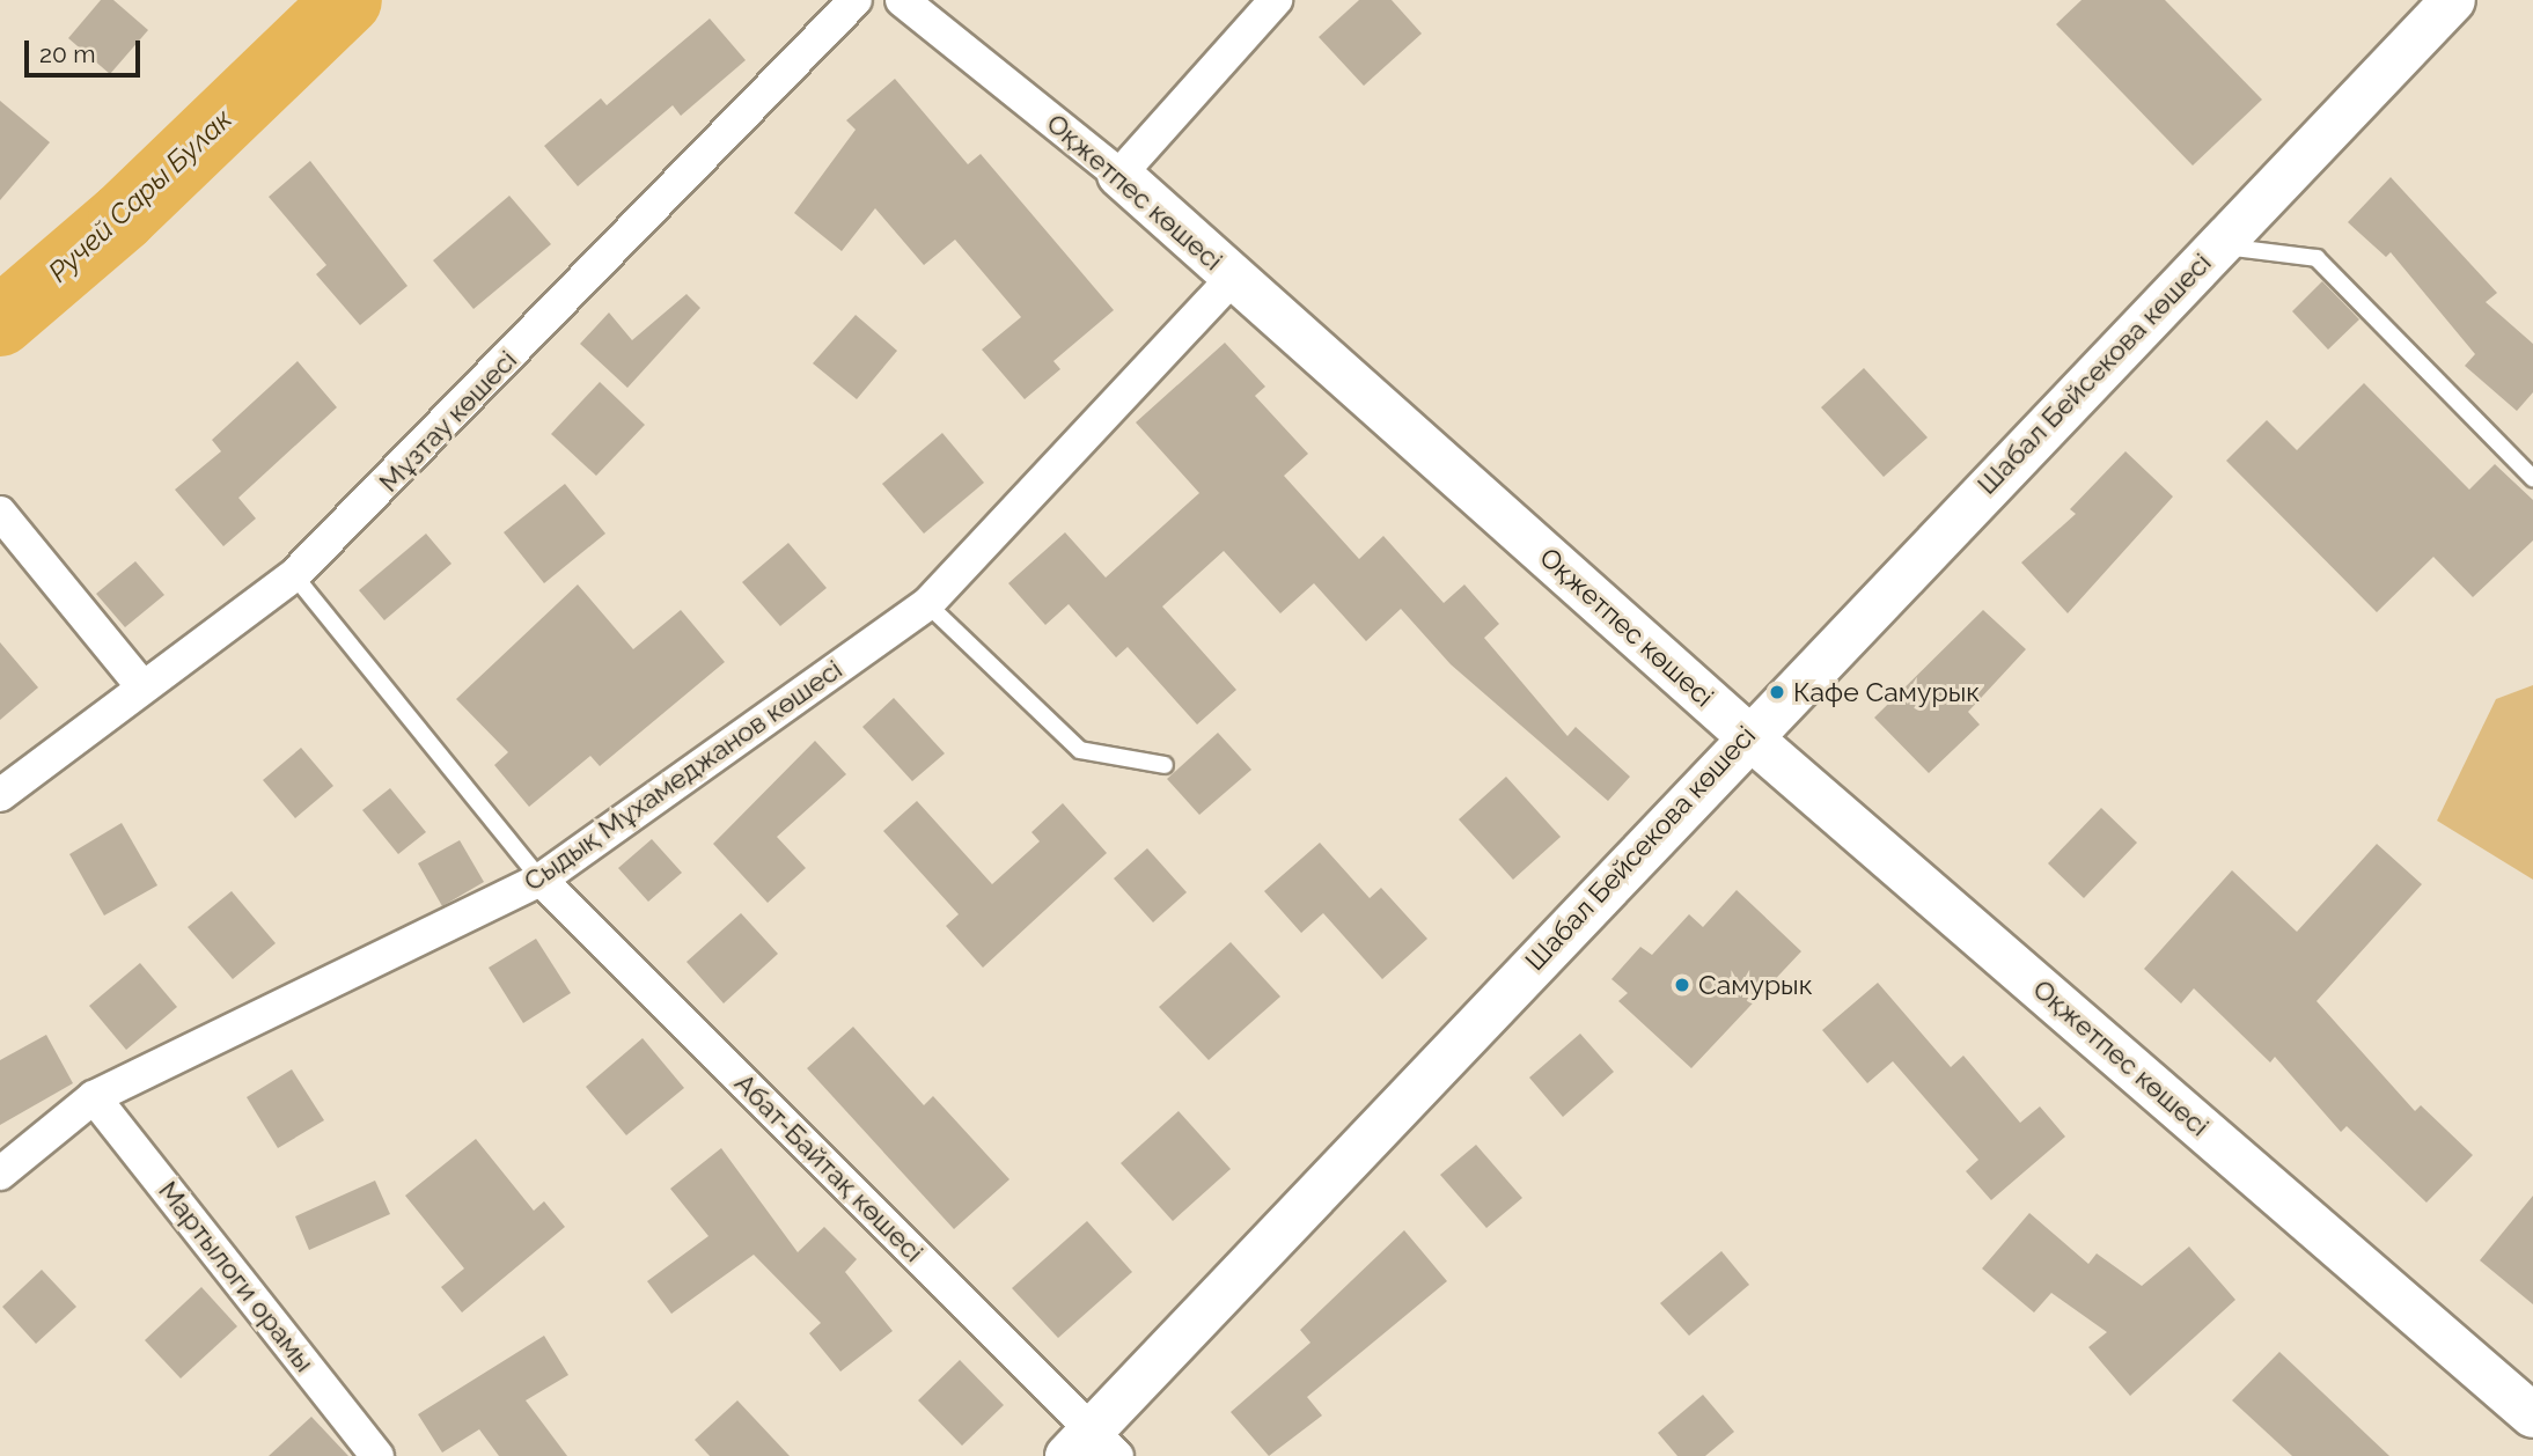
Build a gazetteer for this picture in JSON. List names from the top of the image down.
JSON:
{
  "streets": {
    "main road": ["Оқжетпес көшесі", "Шабал Бейсекова көшесі"],
    "street": [
      "Мұзтау көшесі",
      "Сыдық Мұхамеджанов көшесі",
      "Абат-Байтақ көшесі",
      "Мартылоги орамы"
    ]
  },
  "crossings": [
    ["Оқжетпес көшесі", "Шабал Бейсекова көшесі"],
    ["Оқжетпес көшесі", "Сыдық Мұхамеджанов көшесі"],
    ["Шабал Бейсекова көшесі", "Абат-Байтақ көшесі"],
    ["Сыдық Мұхамеджанов көшесі", "Абат-Байтақ көшесі"],
    ["Сыдық Мұхамеджанов көшесі", "Мартылоги орамы"]
  ],
  "water": ["Ручей Сары Булак"],
  "places": ["Кафе Самурык", "Самурык"],
  "scale_bar": "20 m"
}
